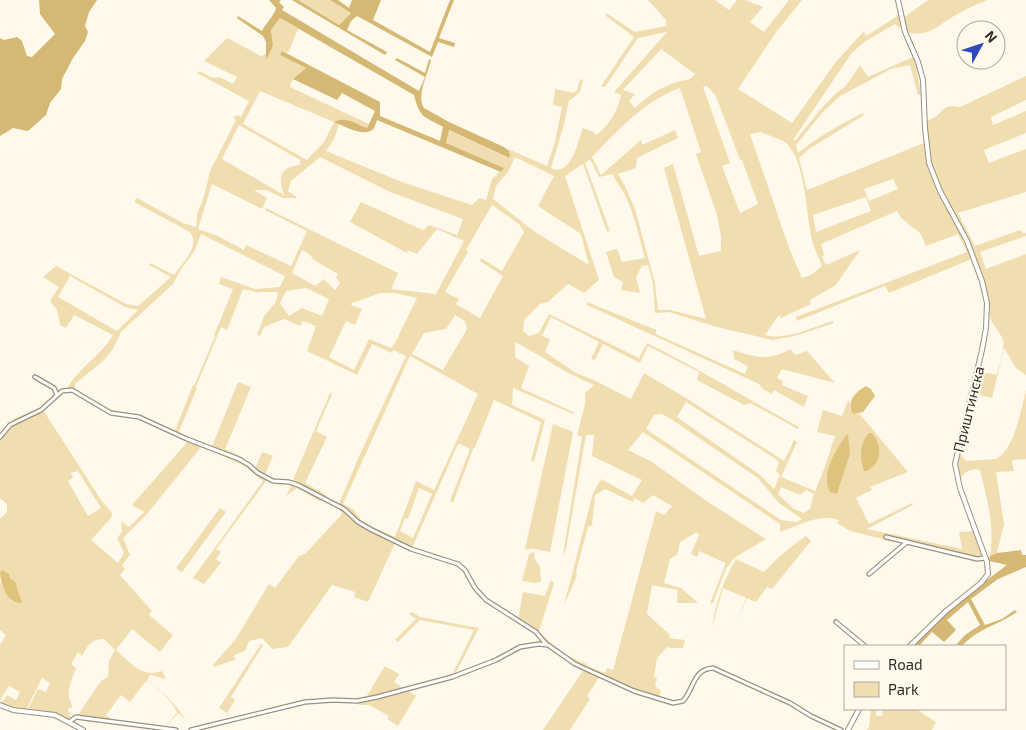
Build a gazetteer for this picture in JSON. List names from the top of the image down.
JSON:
{
  "streets": {
    "street": ["Приштинска"]
  },
  "legend": ["Road", "Park"],
  "north": "top right"
}
